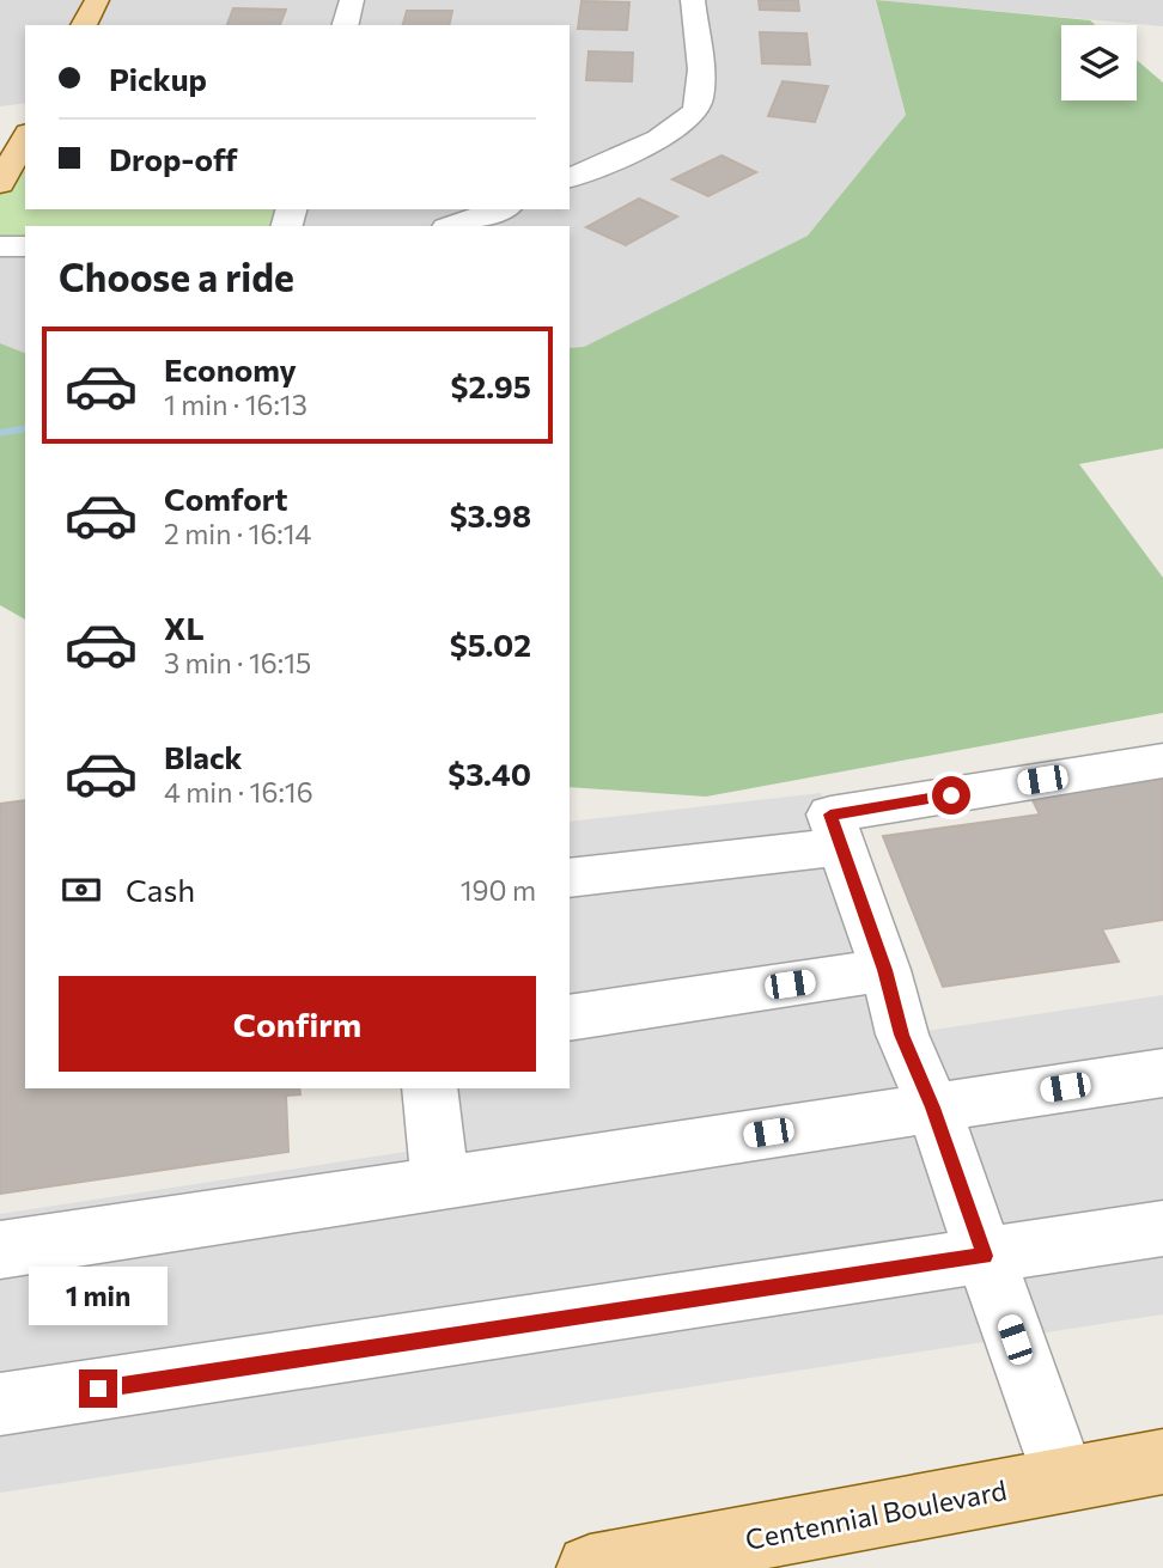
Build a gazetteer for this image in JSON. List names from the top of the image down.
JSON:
{
  "streets": {
    "main road": ["Centennial Boulevard"]
  },
  "page": {
    "banner": ["Pickup", "Drop-off"],
    "heading": "Choose a ride",
    "list": [
      {
        "name": "Economy",
        "note": "1 min · 16:13",
        "value": "$2.95"
      },
      {
        "name": "Comfort",
        "note": "2 min · 16:14",
        "value": "$3.98"
      },
      {
        "name": "XL",
        "note": "3 min · 16:15",
        "value": "$5.02"
      },
      {
        "name": "Black",
        "note": "4 min · 16:16",
        "value": "$3.40"
      }
    ],
    "pay": ["Cash", "190 m"],
    "buttons": "Confirm",
    "bubble": "1 min"
  }
}
